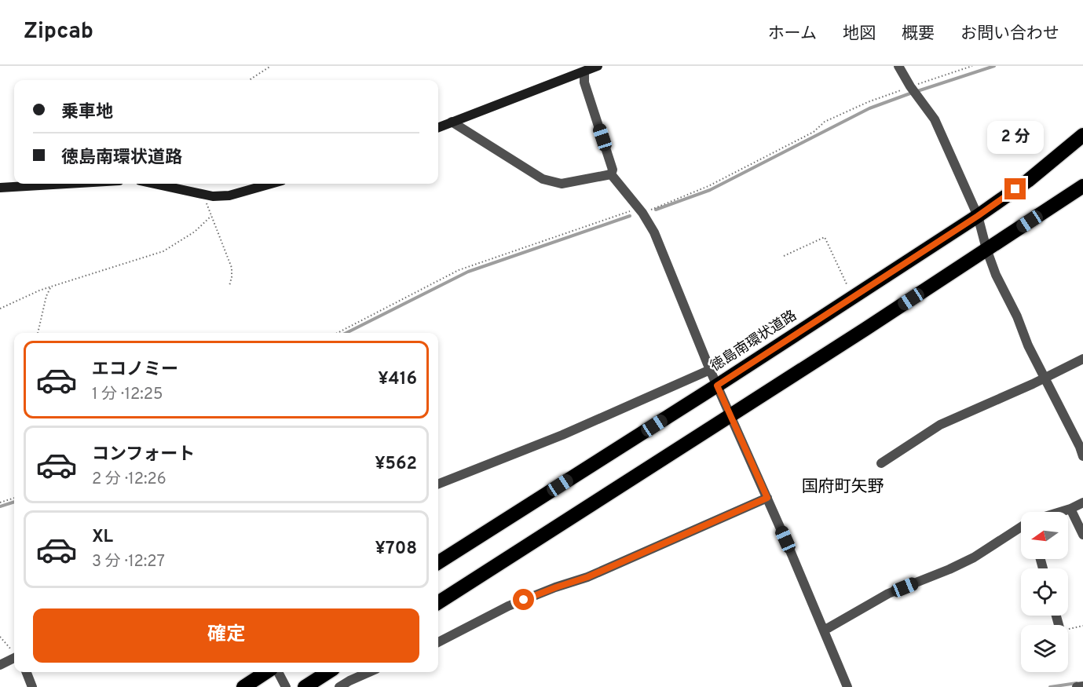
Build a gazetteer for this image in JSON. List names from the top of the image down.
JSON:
{
  "streets": {
    "highway": ["徳島南環状道路"]
  },
  "districts": ["国府町矢野"],
  "north": "left",
  "page": {
    "header": "Zipcab",
    "nav": [
      "ホーム",
      "地図",
      "概要",
      "お問い合わせ"
    ],
    "banner": ["乗車地", "徳島南環状道路"],
    "bubble": "2 分",
    "list": [
      {
        "name": "エコノミー",
        "note": "1 分 · 12:25",
        "value": "¥416"
      },
      {
        "name": "コンフォート",
        "note": "2 分 · 12:26",
        "value": "¥562"
      },
      {
        "name": "XL",
        "note": "3 分 · 12:27",
        "value": "¥708"
      }
    ],
    "buttons": "確定"
  }
}
